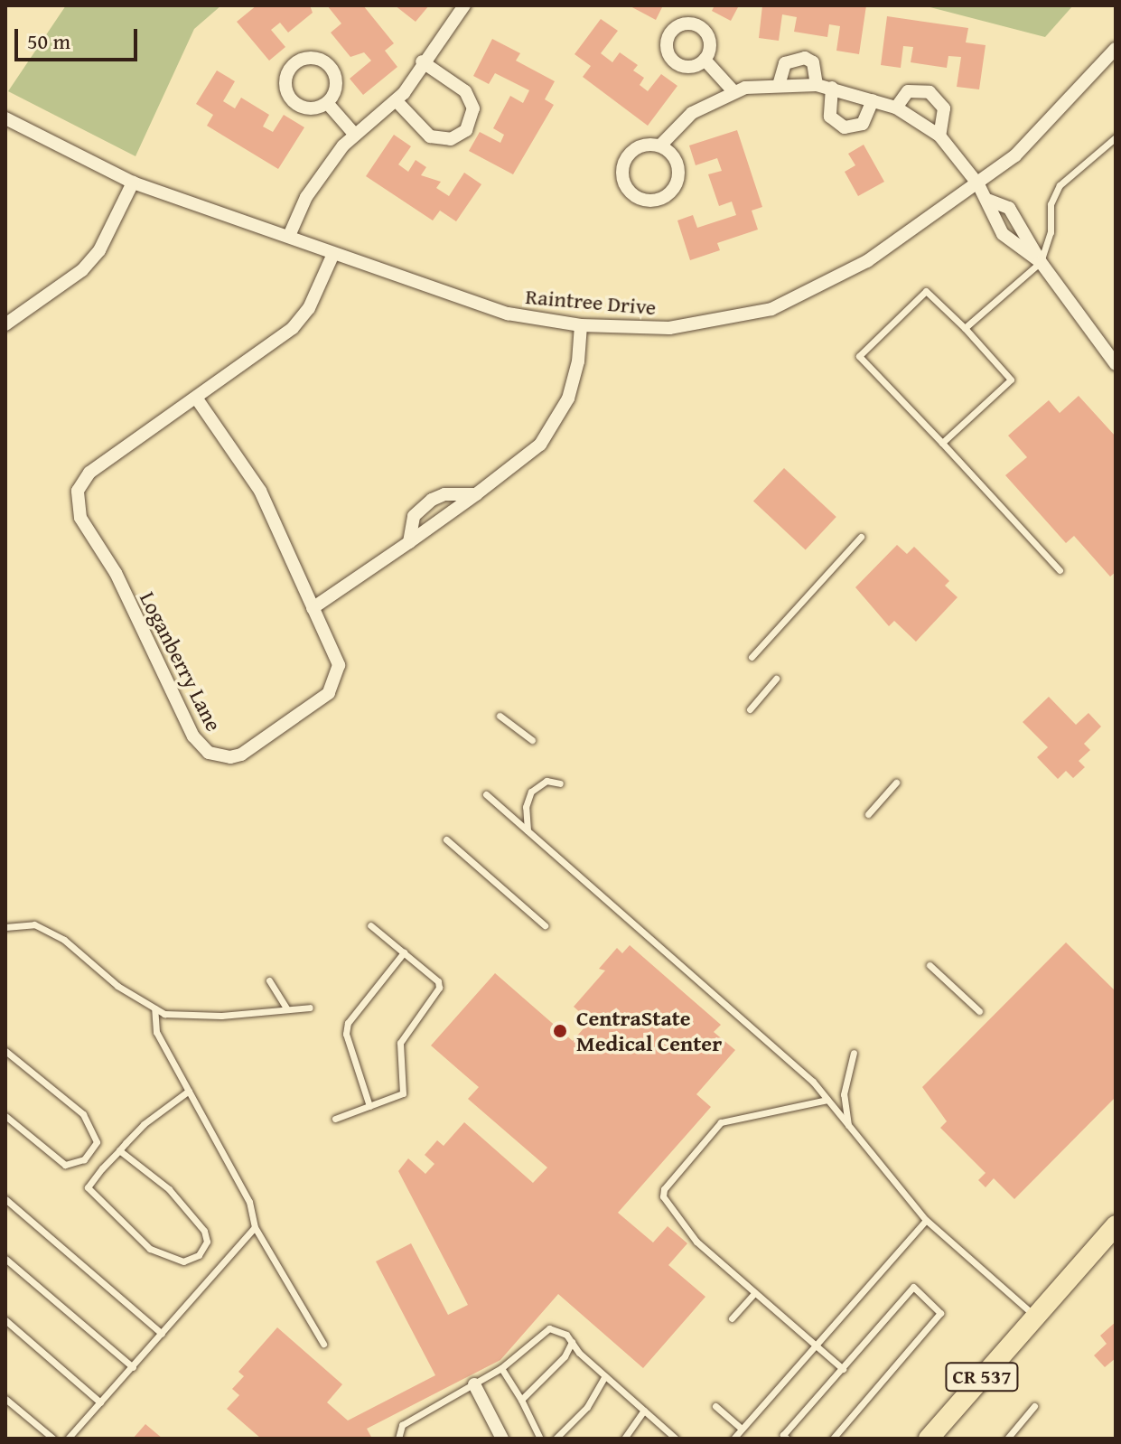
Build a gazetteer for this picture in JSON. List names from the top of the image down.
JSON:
{
  "streets": {
    "main road": ["CR 537"],
    "street": ["Raintree Drive", "Loganberry Lane"]
  },
  "crossings": [
    ["Raintree Drive", "Loganberry Lane"]
  ],
  "places": ["CentraState Medical Center"],
  "scale_bar": "50 m"
}
